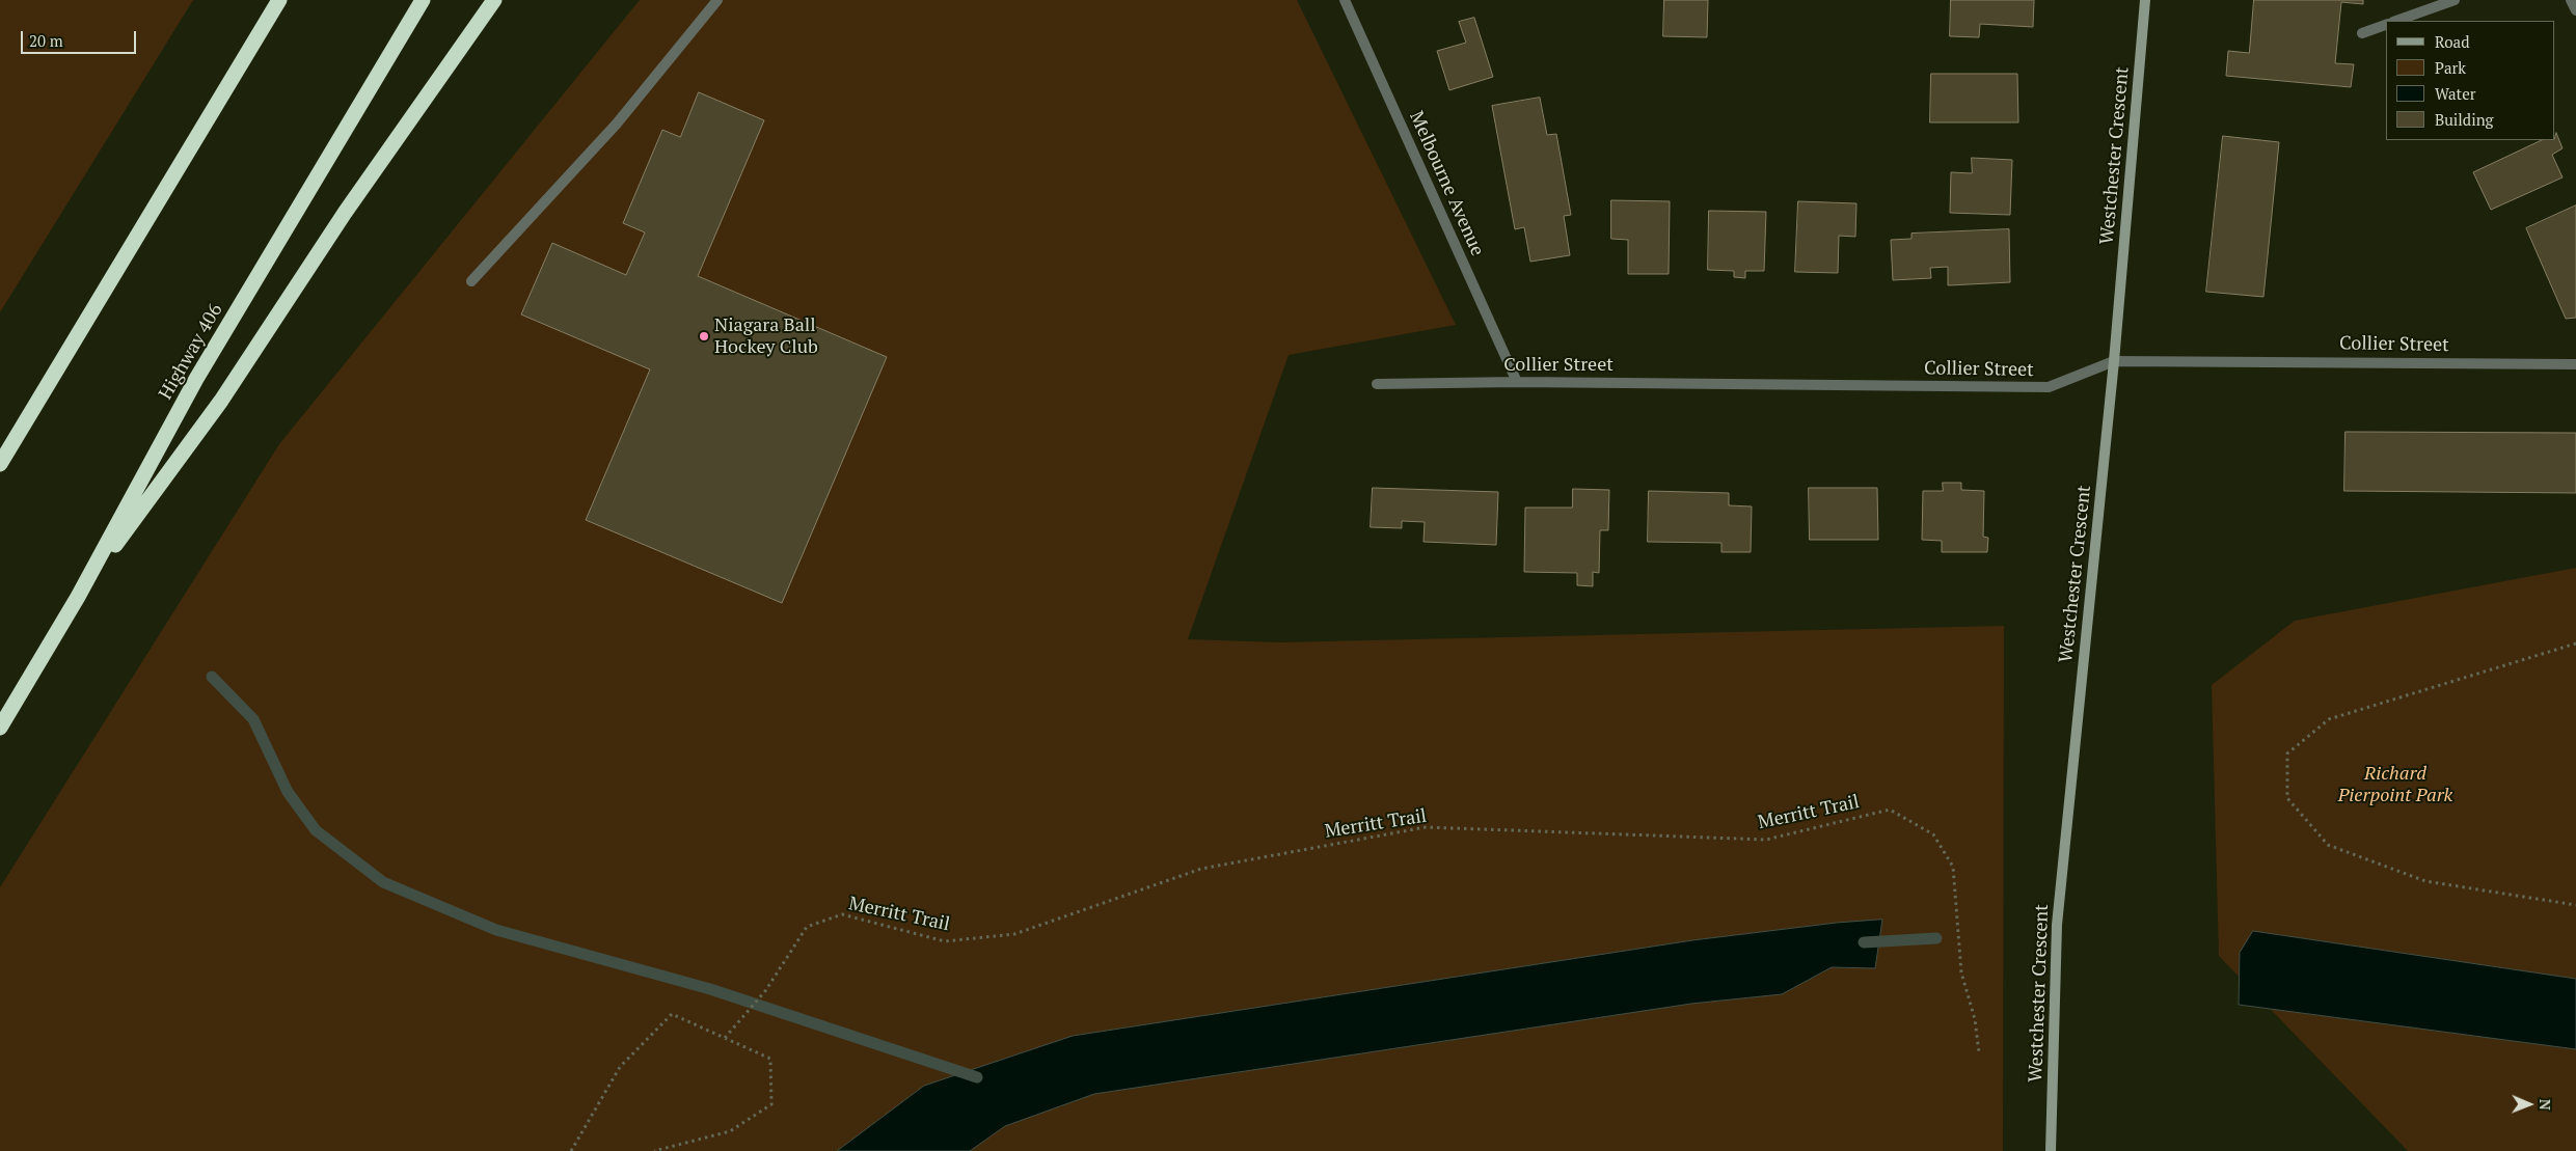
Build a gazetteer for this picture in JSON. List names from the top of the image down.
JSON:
{
  "streets": {
    "highway": ["Highway 406"],
    "main road": ["Westchester Crescent"],
    "street": ["Melbourne Avenue", "Collier Street"],
    "path": ["Merritt Trail"]
  },
  "crossings": [
    ["Westchester Crescent", "Collier Street"],
    ["Melbourne Avenue", "Collier Street"]
  ],
  "parks": ["Richard Pierpoint Park"],
  "places": ["Niagara Ball Hockey Club"],
  "legend": [
    "Road",
    "Park",
    "Water",
    "Building"
  ],
  "scale_bar": "20 m",
  "north": "right"
}
